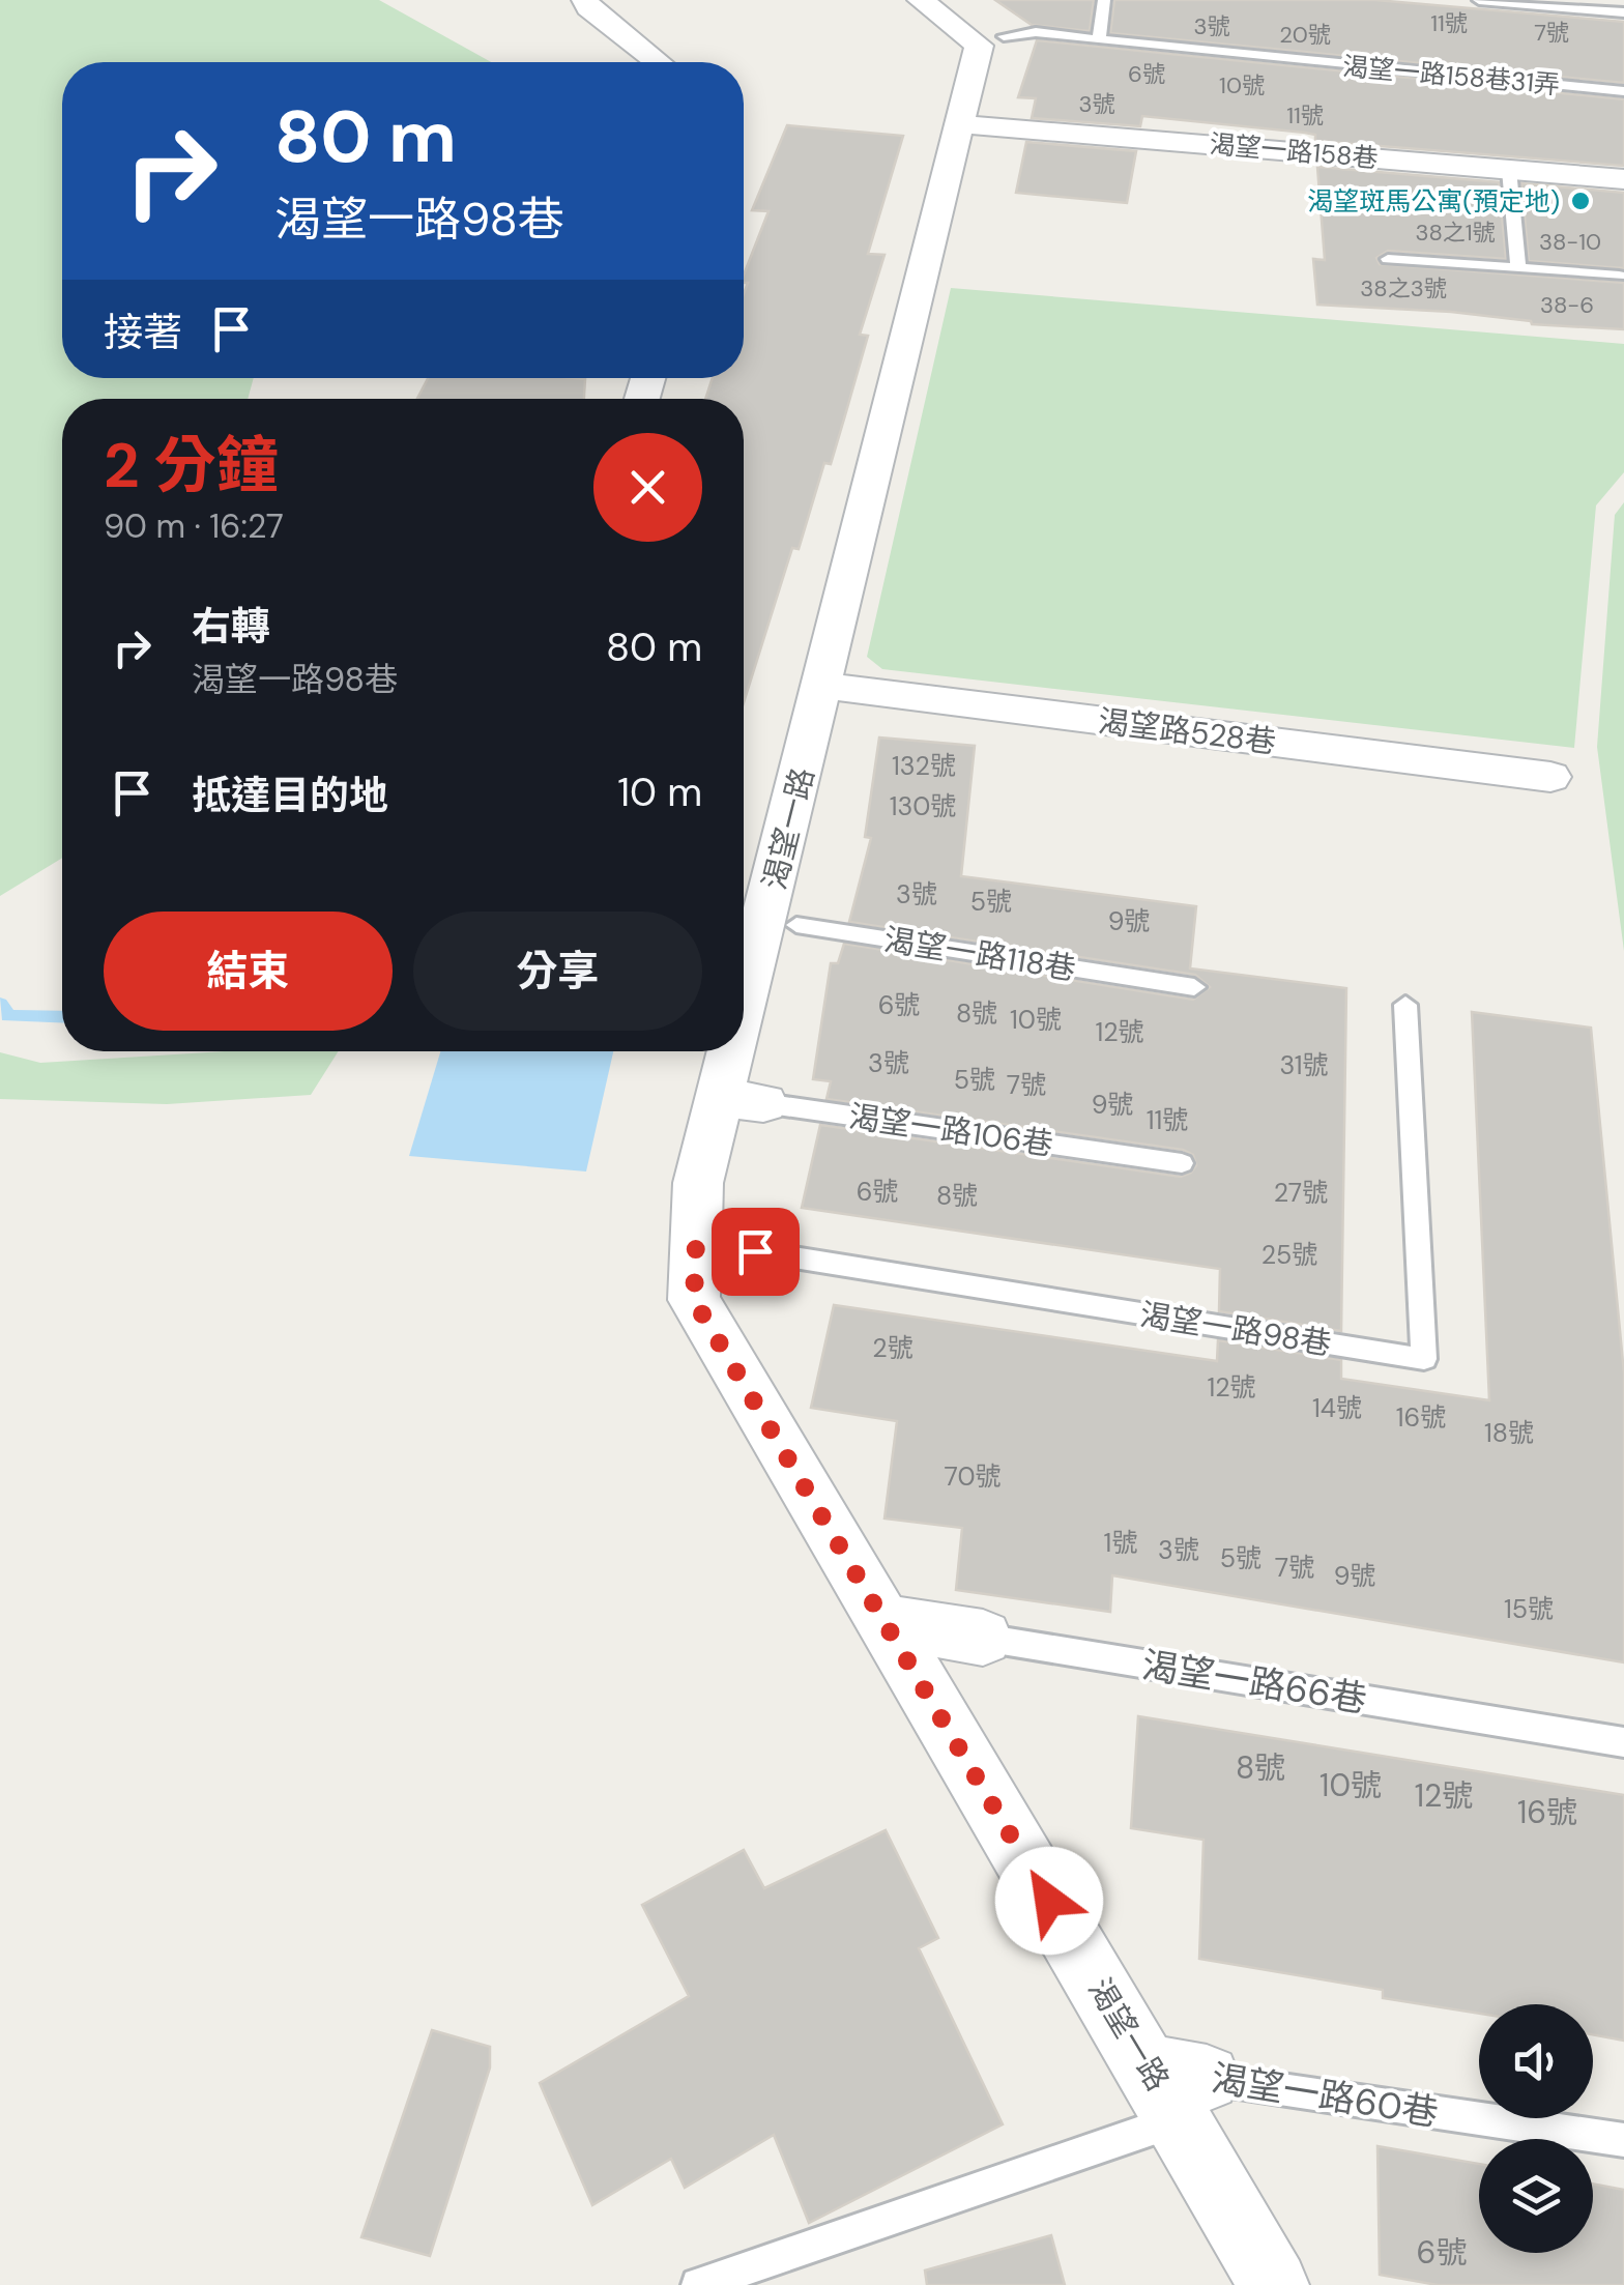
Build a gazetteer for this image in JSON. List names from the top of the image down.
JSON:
{
  "streets": {
    "street": [
      "渴望一路158巷",
      "渴望路528巷",
      "渴望一路",
      "渴望一路98巷",
      "渴望一路66巷"
    ],
    "lane": [
      "渴望一路158巷31弄",
      "渴望一路118巷",
      "渴望一路106巷",
      "渴望一路60巷"
    ]
  },
  "crossings": [
    ["渴望一路158巷31弄", "渴望一路"],
    ["渴望一路158巷", "渴望一路"],
    ["渴望路528巷", "渴望一路"],
    ["渴望一路", "渴望一路118巷"],
    ["渴望一路", "渴望一路106巷"],
    ["渴望一路", "渴望一路98巷"],
    ["渴望一路", "渴望一路66巷"],
    ["渴望一路", "渴望一路60巷"]
  ],
  "places": ["渴望斑馬公寓(預定地)"],
  "house_numbers": [
    "11號",
    "3號",
    "7號",
    "20號",
    "6號",
    "10號",
    "3號",
    "11號",
    "38之1號",
    "38-10",
    "38之3號",
    "38-6",
    "132號",
    "130號",
    "3號",
    "5號",
    "9號",
    "6號",
    "8號",
    "10號",
    "12號",
    "3號",
    "31號",
    "5號",
    "7號",
    "9號",
    "11號",
    "6號",
    "27號",
    "8號",
    "25號",
    "2號",
    "12號",
    "14號",
    "16號",
    "18號",
    "70號",
    "1號",
    "3號",
    "5號",
    "7號",
    "9號",
    "15號",
    "8號",
    "10號",
    "12號",
    "16號",
    "6號"
  ],
  "page": {
    "turn": ["80 m", "渴望一路98巷"],
    "then": "接著",
    "heading": ["2 分鐘", "90 m · 16:27"],
    "list": [
      {
        "name": "右轉",
        "note": "渴望一路98巷",
        "value": "80 m"
      },
      {
        "name": "抵達目的地",
        "value": "10 m"
      }
    ],
    "buttons": ["結束", "分享"]
  }
}
